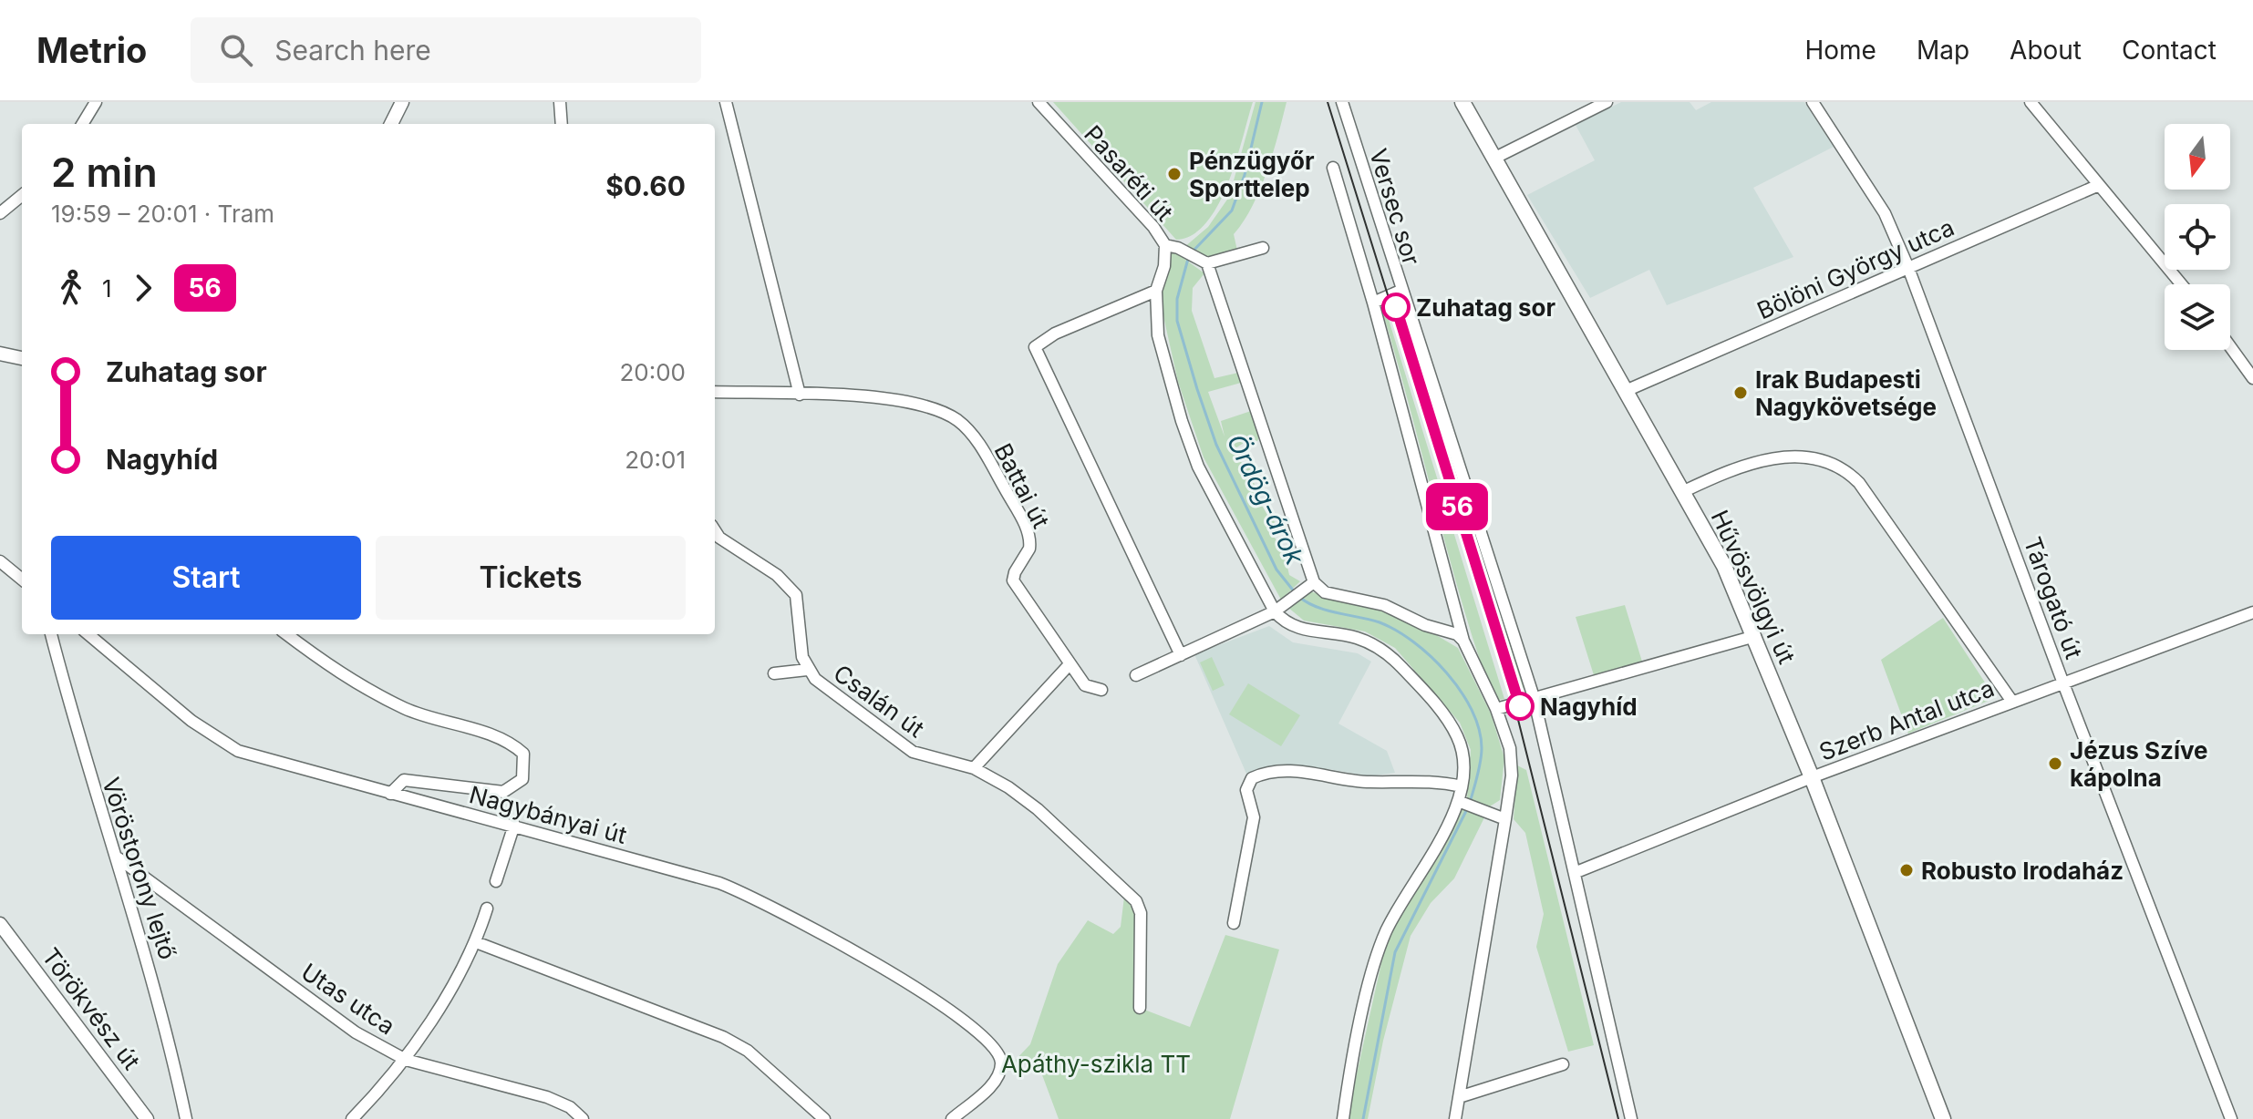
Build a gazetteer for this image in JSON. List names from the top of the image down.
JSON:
{
  "streets": {
    "main road": ["Hűvösvölgyi út"],
    "street": [
      "Pasaréti út",
      "Versec sor",
      "Bölöni György utca",
      "Battai út",
      "Tárogató út",
      "Csalán út",
      "Szerb Antal utca",
      "Nagybányai út",
      "Vöröstorony lejtő",
      "Utas utca",
      "Törökvész út"
    ]
  },
  "crossings": [
    ["Versec sor", "Szerb Antal utca"],
    ["Bölöni György utca", "Hűvösvölgyi út"],
    ["Bölöni György utca", "Tárogató út"],
    ["Hűvösvölgyi út", "Szerb Antal utca"],
    ["Tárogató út", "Szerb Antal utca"],
    ["Vöröstorony lejtő", "Utas utca"]
  ],
  "water": ["Ördög-árok"],
  "parks": ["Apáthy-szikla TT"],
  "places": [
    "Pénzügyőr Sporttelep",
    "Zuhatag sor",
    "Irak Budapesti Nagykövetsége",
    "Nagyhíd",
    "Jézus Szíve kápolna",
    "Robusto Irodaház"
  ],
  "lines": ["tram line 56"],
  "north": "bottom",
  "page": {
    "header": "Metrio",
    "search": "Search here",
    "nav": [
      "Home",
      "Map",
      "About",
      "Contact"
    ],
    "on_map": "56",
    "heading": ["2 min", "19:59 – 20:01 · Tram", "$0.60"],
    "legs": ["1", "56"],
    "list": [
      {
        "name": "Zuhatag sor",
        "value": "20:00"
      },
      {
        "name": "Nagyhíd",
        "value": "20:01"
      }
    ],
    "buttons": ["Start", "Tickets"]
  }
}
